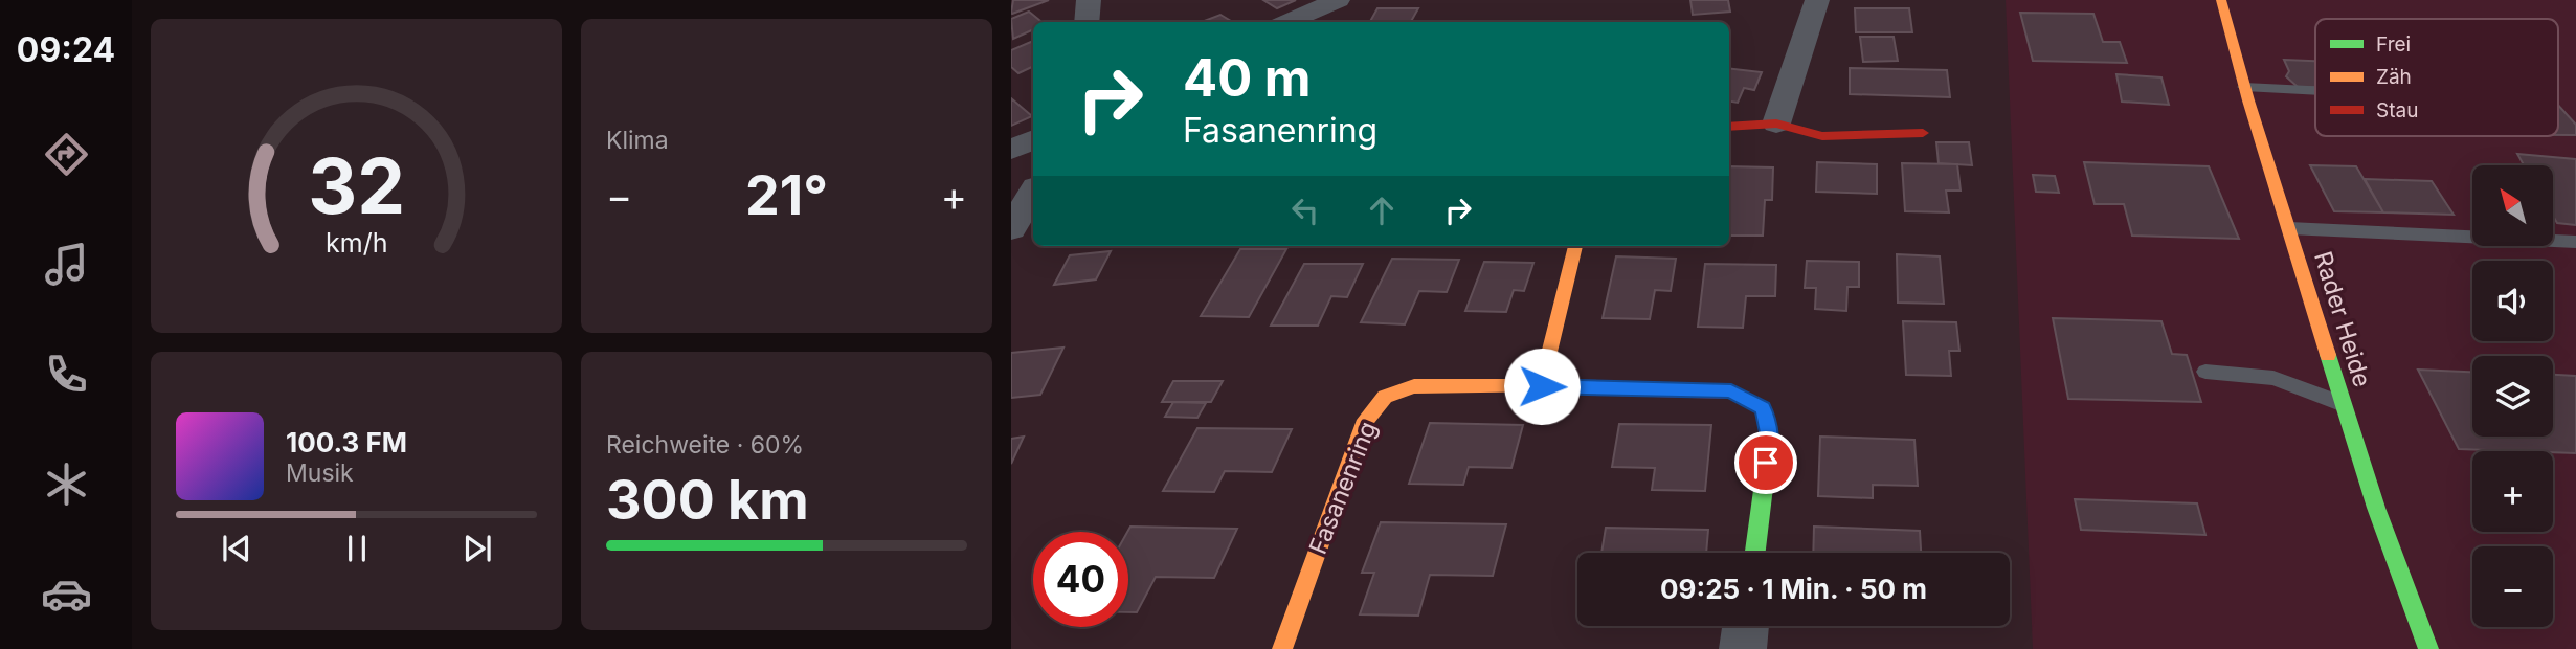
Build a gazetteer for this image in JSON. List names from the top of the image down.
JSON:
{
  "streets": {
    "street": ["Rader Heide", "Fasanenring"]
  },
  "legend": ["Frei", "Zäh", "Stau"],
  "north": "top left",
  "page": {
    "tabs": "09:24",
    "tile": [
      "Klima",
      ["Reichweite · 60%", "300 km"]
    ],
    "turn": ["40 m", "Fasanenring"],
    "heat": ["−", "21°", "+"],
    "map_buttons": ["+", "−"],
    "song": ["100.3 FM", "Musik"],
    "limit": "40",
    "trip": "09:25 · 1 Min. · 50 m",
    "gauge": ["32", "km/h"]
  }
}
